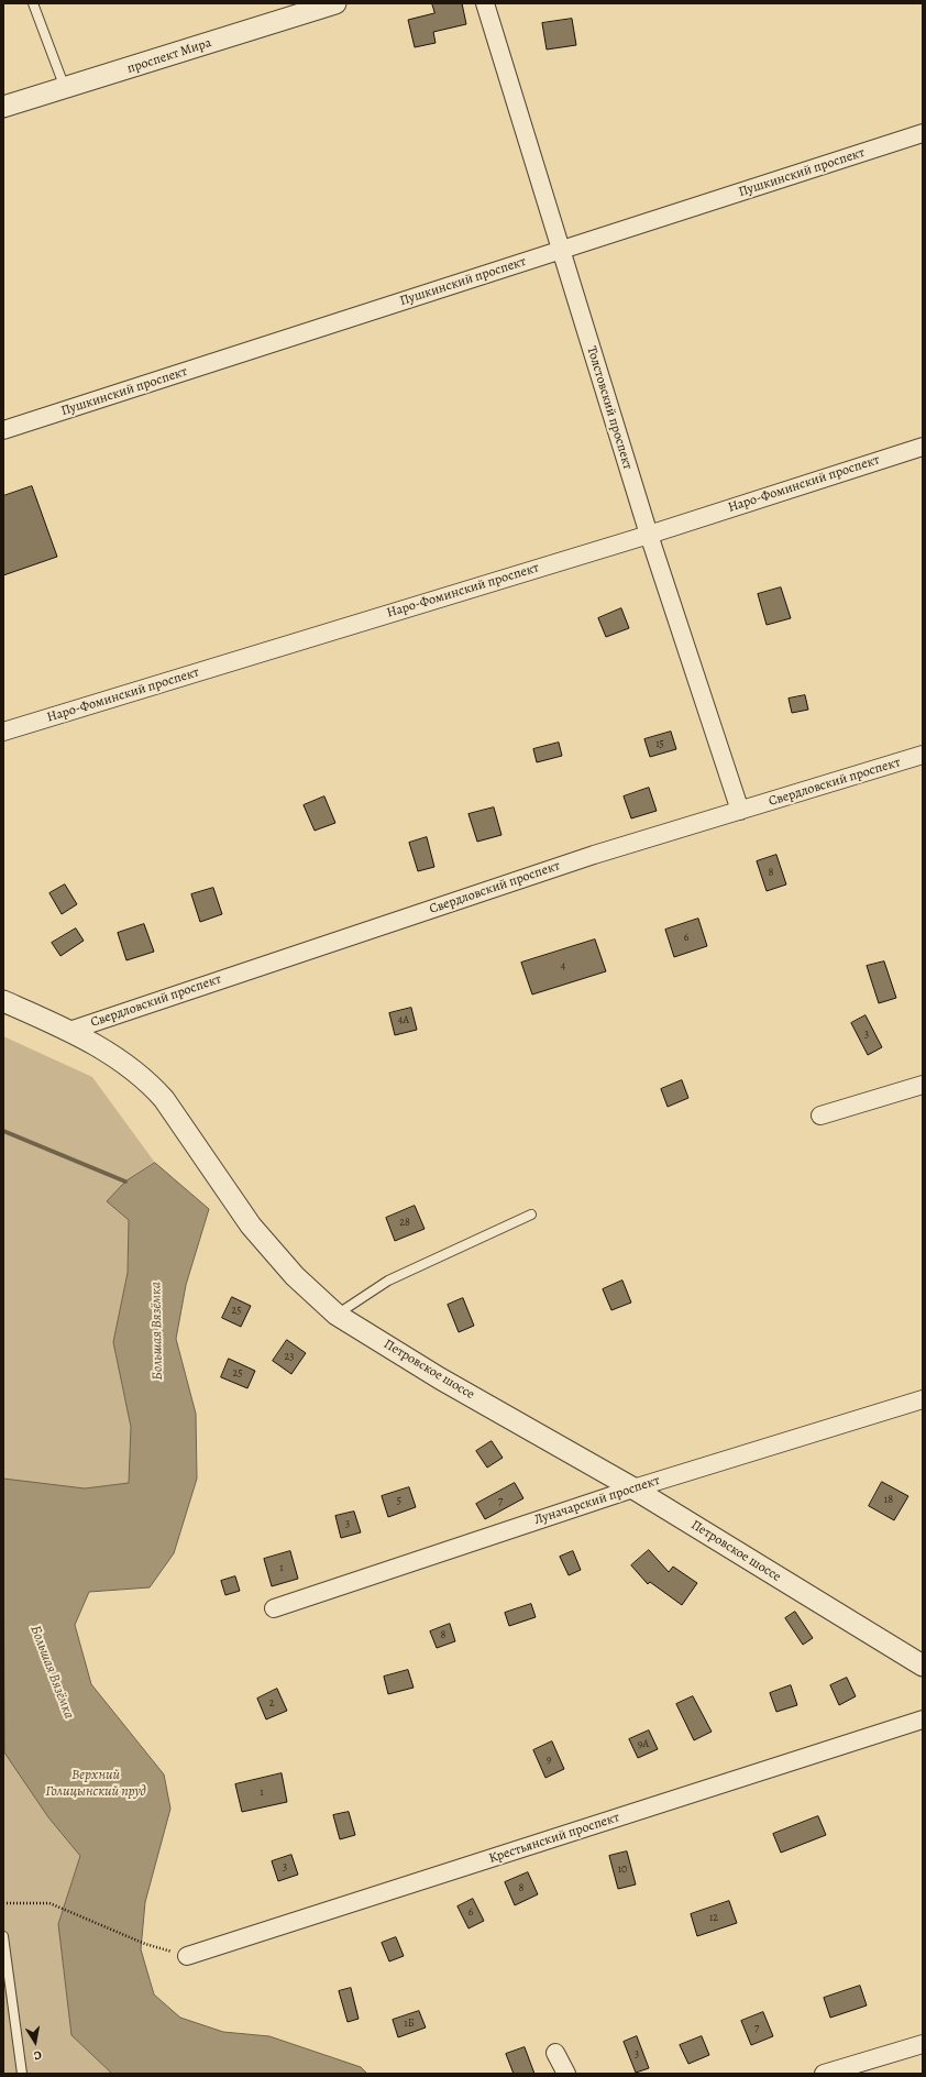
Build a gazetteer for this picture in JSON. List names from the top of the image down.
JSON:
{
  "streets": {
    "street": [
      "проспект Мира",
      "Пушкинский проспект",
      "Толстовский проспект",
      "Наро-Фоминский проспект",
      "Свердловский проспект",
      "Петровское шоссе",
      "Луначарский проспект",
      "Крестьянский проспект"
    ]
  },
  "crossings": [
    ["Пушкинский проспект", "Толстовский проспект"],
    ["Толстовский проспект", "Наро-Фоминский проспект"],
    ["Толстовский проспект", "Свердловский проспект"],
    ["Свердловский проспект", "Петровское шоссе"],
    ["Петровское шоссе", "Луначарский проспект"]
  ],
  "water": ["Большая Вязёмка", "Верхний Голицынский пруд"],
  "house_numbers": [
    "15",
    "8",
    "6",
    "4",
    "4А",
    "3",
    "28",
    "25",
    "23",
    "25",
    "18",
    "5",
    "7",
    "3",
    "1",
    "8",
    "2",
    "9А",
    "9",
    "1",
    "3",
    "10",
    "8",
    "6",
    "12",
    "1Б",
    "7",
    "3"
  ],
  "north": "bottom"
}
